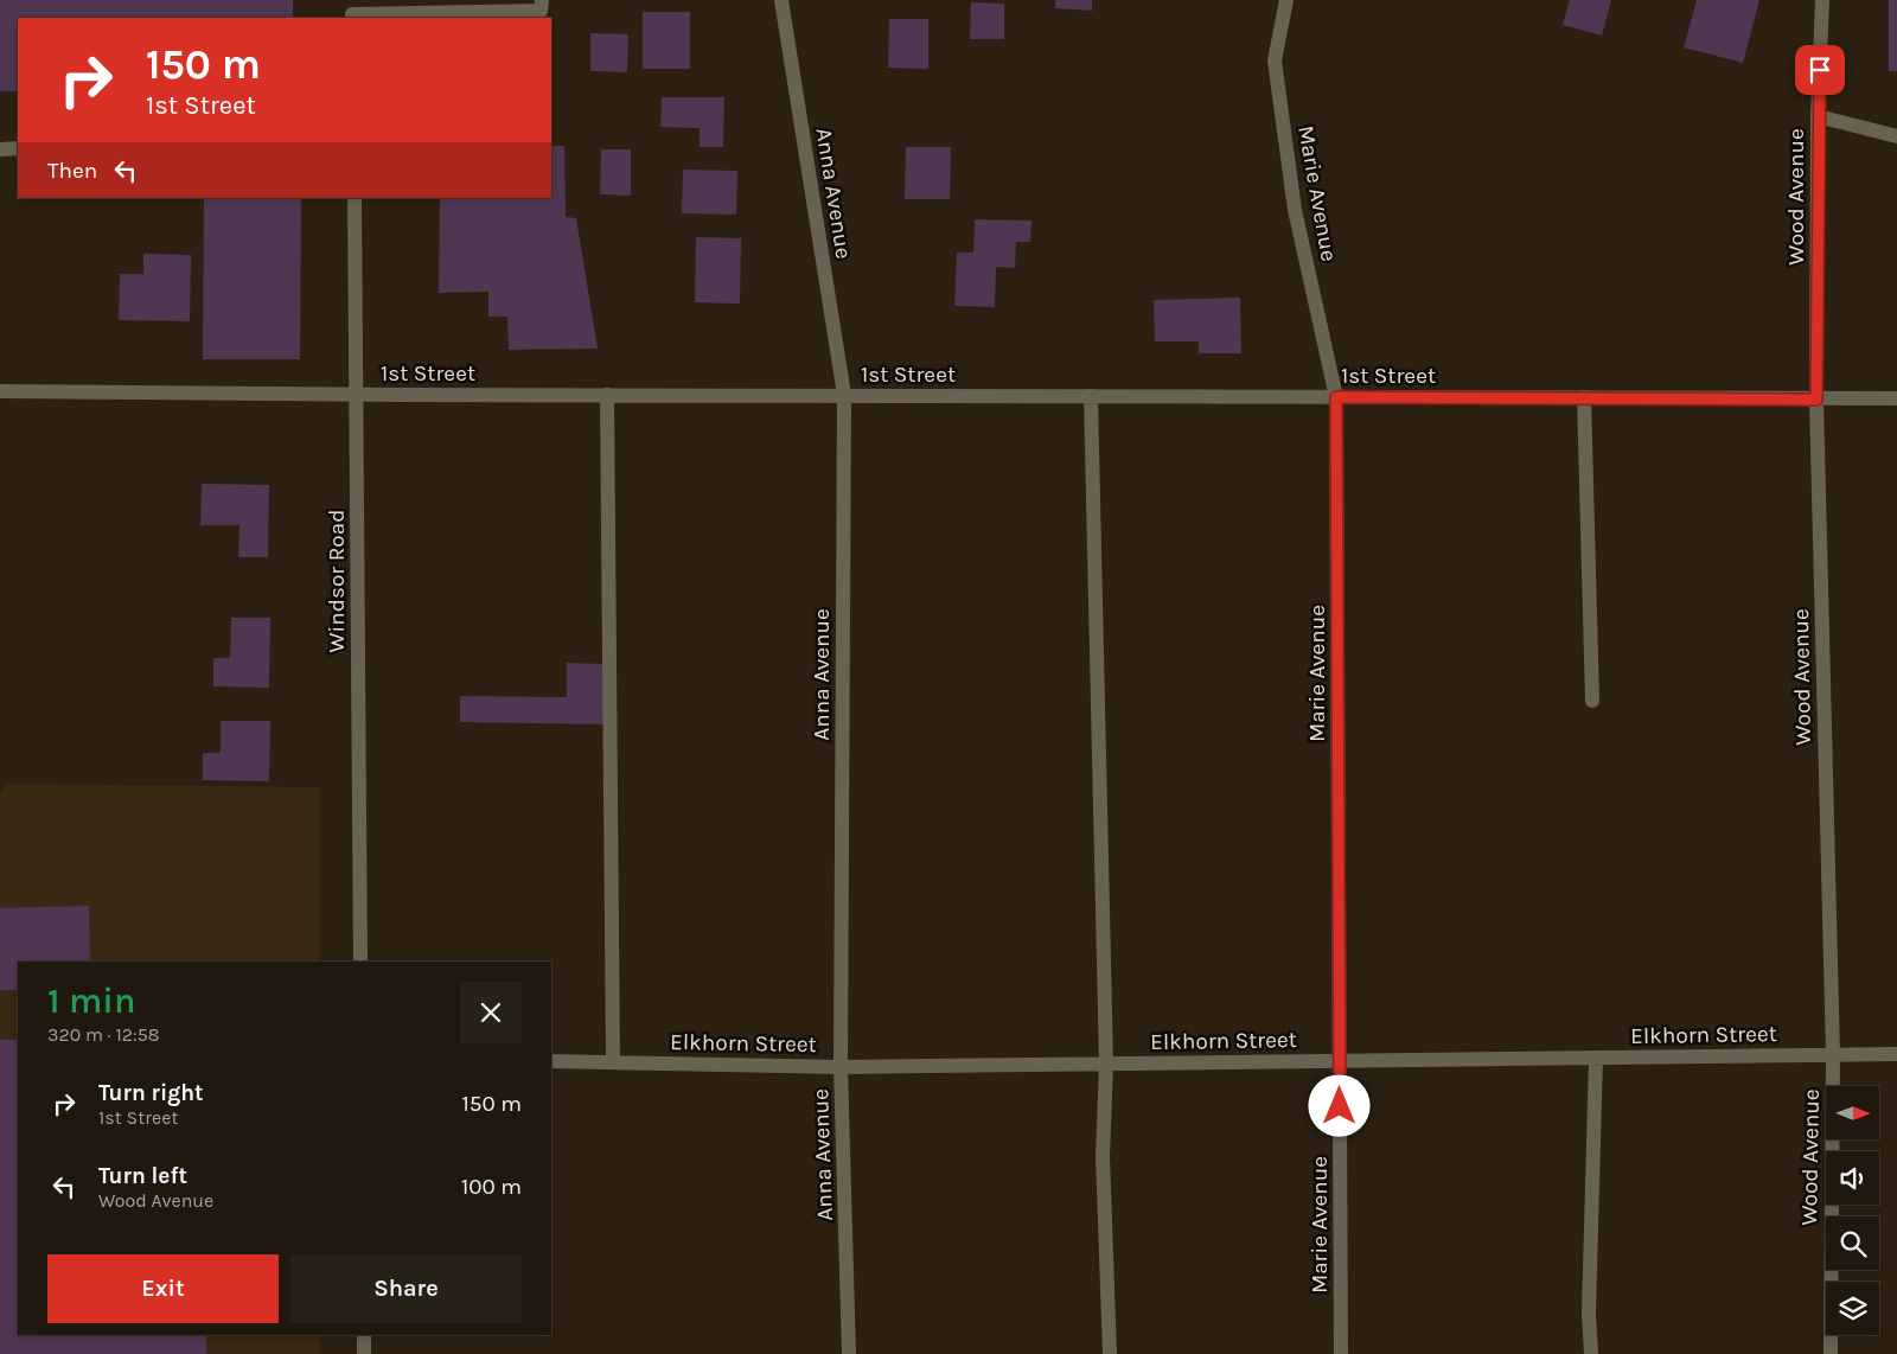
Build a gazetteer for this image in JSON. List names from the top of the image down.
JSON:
{
  "streets": {
    "street": [
      "Anna Avenue",
      "Marie Avenue",
      "Wood Avenue",
      "1st Street",
      "Windsor Road",
      "Elkhorn Street"
    ]
  },
  "crossings": [
    ["Anna Avenue", "1st Street"],
    ["Anna Avenue", "Elkhorn Street"],
    ["Marie Avenue", "1st Street"],
    ["Marie Avenue", "Elkhorn Street"],
    ["Wood Avenue", "1st Street"],
    ["Wood Avenue", "Elkhorn Street"],
    ["1st Street", "Windsor Road"]
  ],
  "north": "right",
  "page": {
    "turn": ["150 m", "1st Street"],
    "then": "Then",
    "heading": ["1 min", "320 m · 12:58"],
    "list": [
      {
        "name": "Turn right",
        "note": "1st Street",
        "value": "150 m"
      },
      {
        "name": "Turn left",
        "note": "Wood Avenue",
        "value": "100 m"
      }
    ],
    "buttons": ["Exit", "Share"]
  }
}
